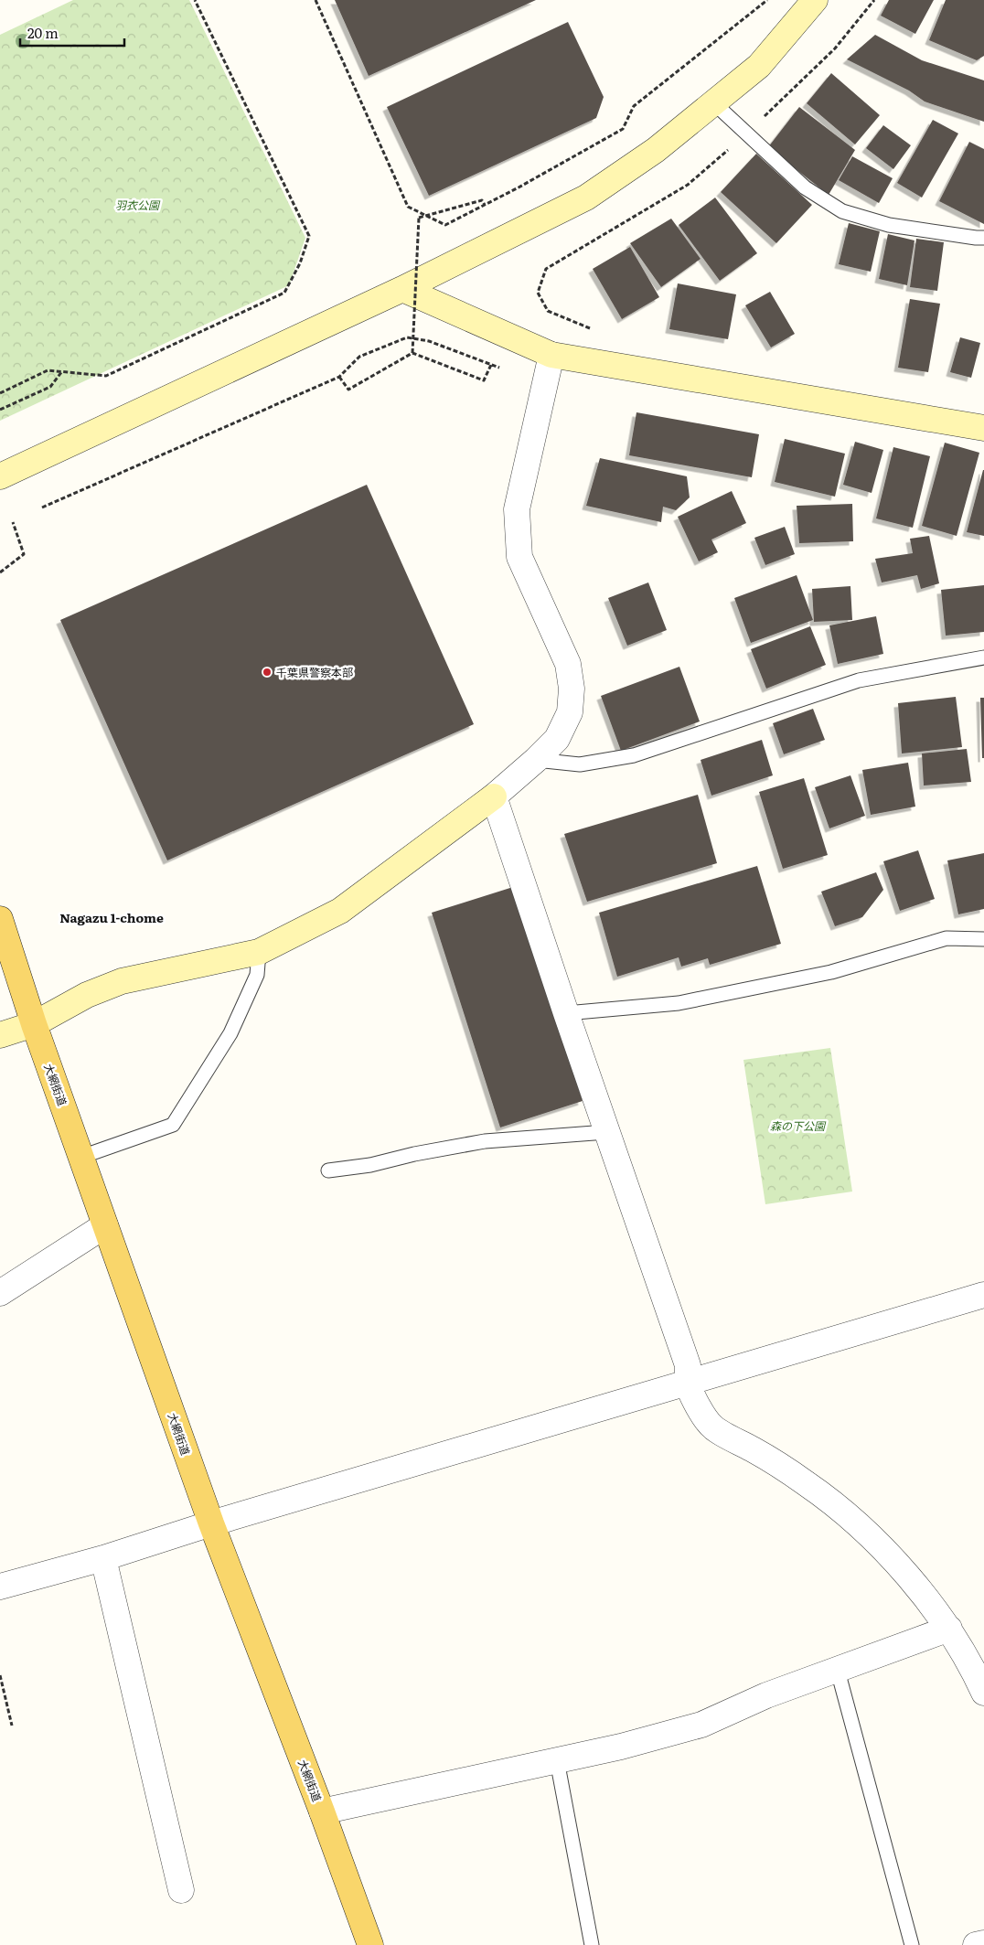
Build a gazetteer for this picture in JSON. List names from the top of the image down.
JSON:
{
  "streets": {
    "main road": ["大網街道"]
  },
  "districts": ["Nagazu 1-chome"],
  "parks": ["羽衣公園", "森の下公園"],
  "places": ["千葉県警察本部"],
  "scale_bar": "20 m"
}
